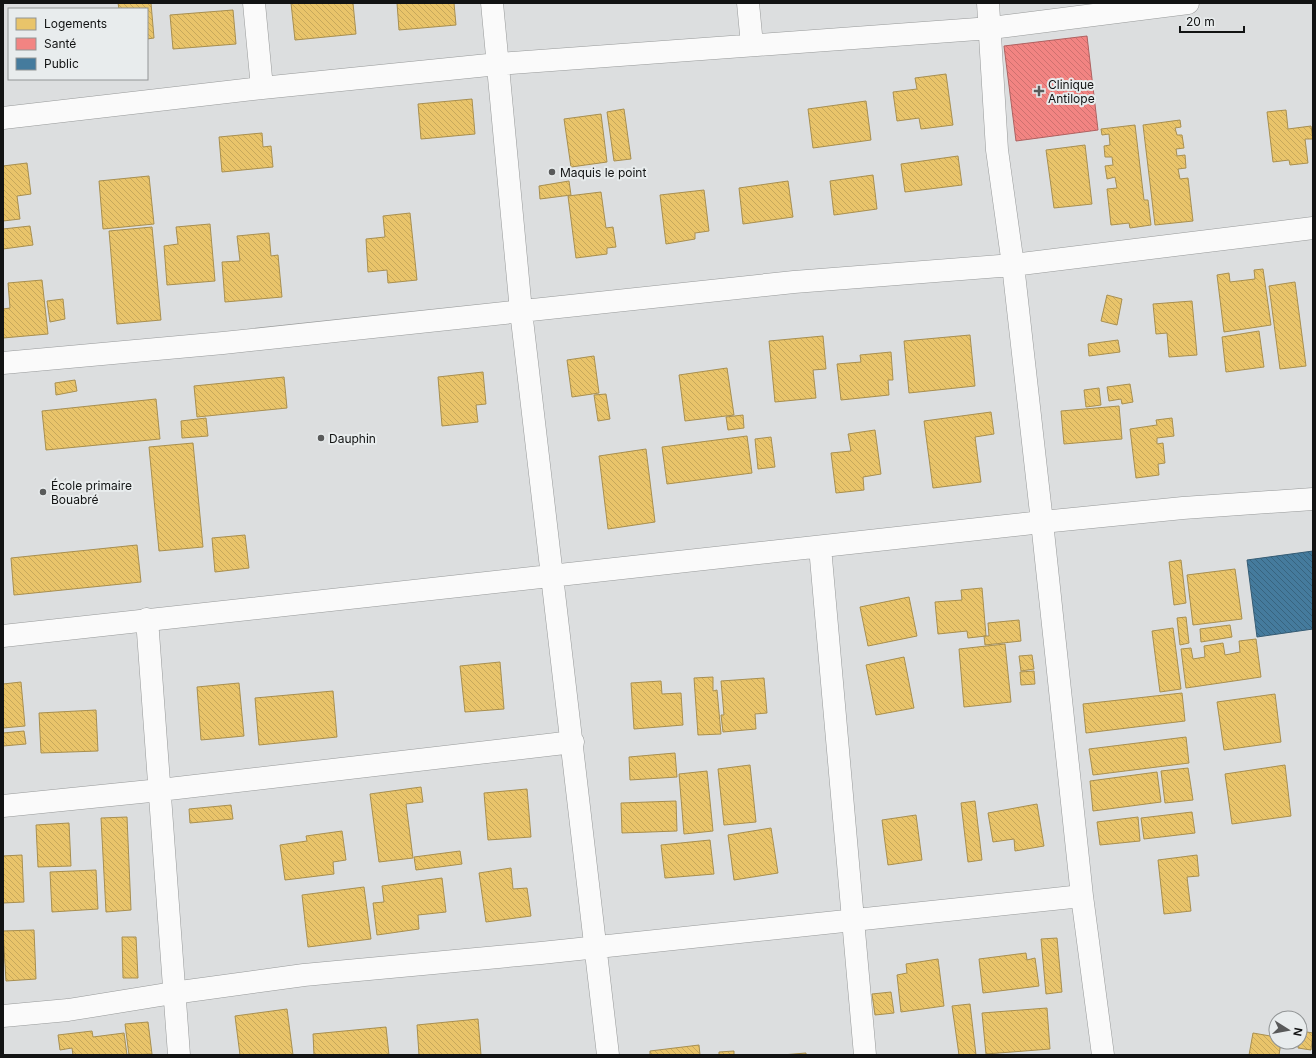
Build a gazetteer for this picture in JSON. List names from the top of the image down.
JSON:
{
  "places": {
    "health": ["Clinique Antilope"],
    "other": ["Maquis le point", "Dauphin", "École primaire Bouabré"]
  },
  "legend": ["Logements", "Santé", "Public"],
  "scale_bar": "20 m",
  "north": "right"
}
